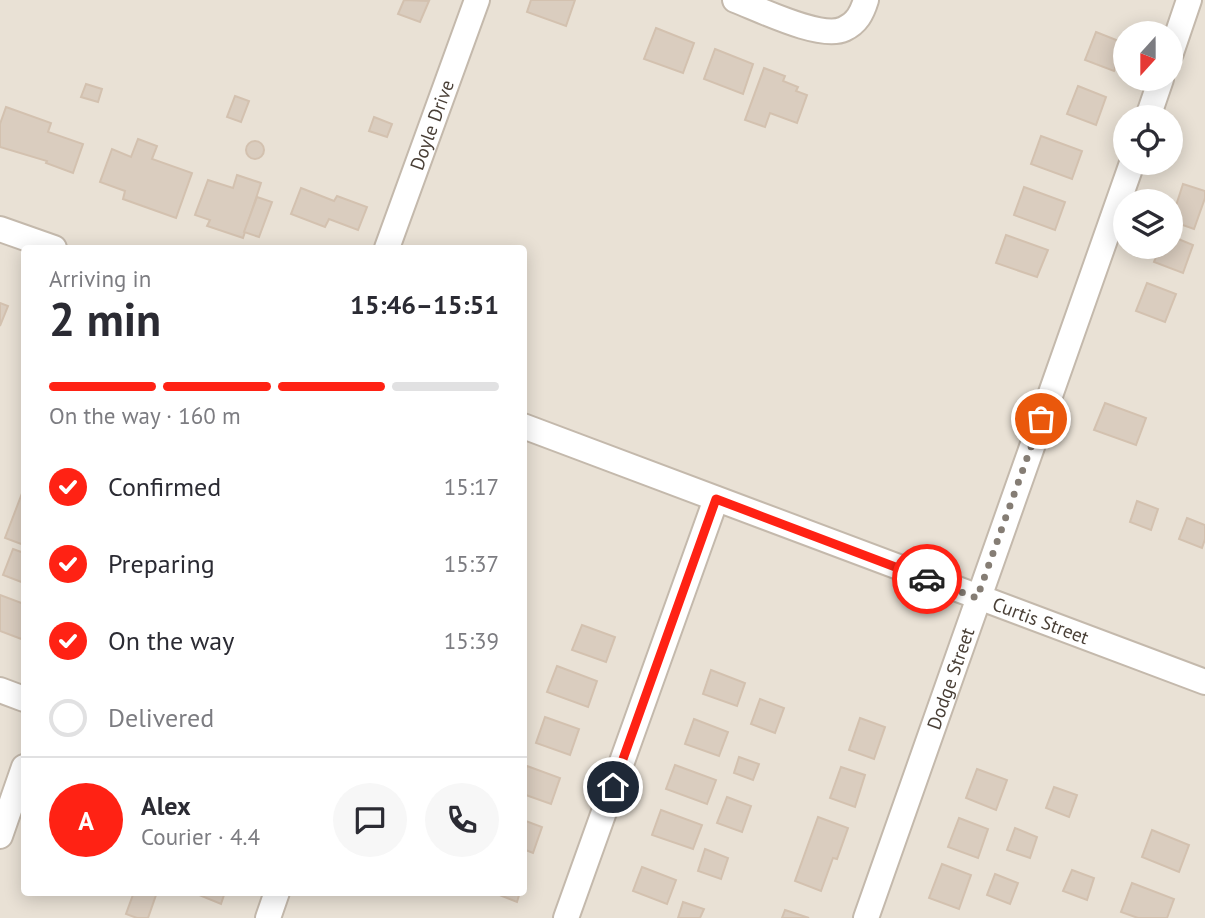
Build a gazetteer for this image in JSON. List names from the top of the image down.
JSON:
{
  "streets": {
    "street": ["Doyle Drive", "Curtis Street", "Dodge Street"]
  },
  "crossings": [
    ["Curtis Street", "Dodge Street"]
  ],
  "north": "bottom",
  "page": {
    "heading": ["2 min", "Arriving in", "15:46–15:51"],
    "panel": ["Alex", "Courier · 4.4"],
    "bar": "On the way · 160 m",
    "list": [
      ["Confirmed", "15:17"],
      ["Preparing", "15:37"],
      ["On the way", "15:39"],
      "Delivered"
    ],
    "round": "A"
  }
}
